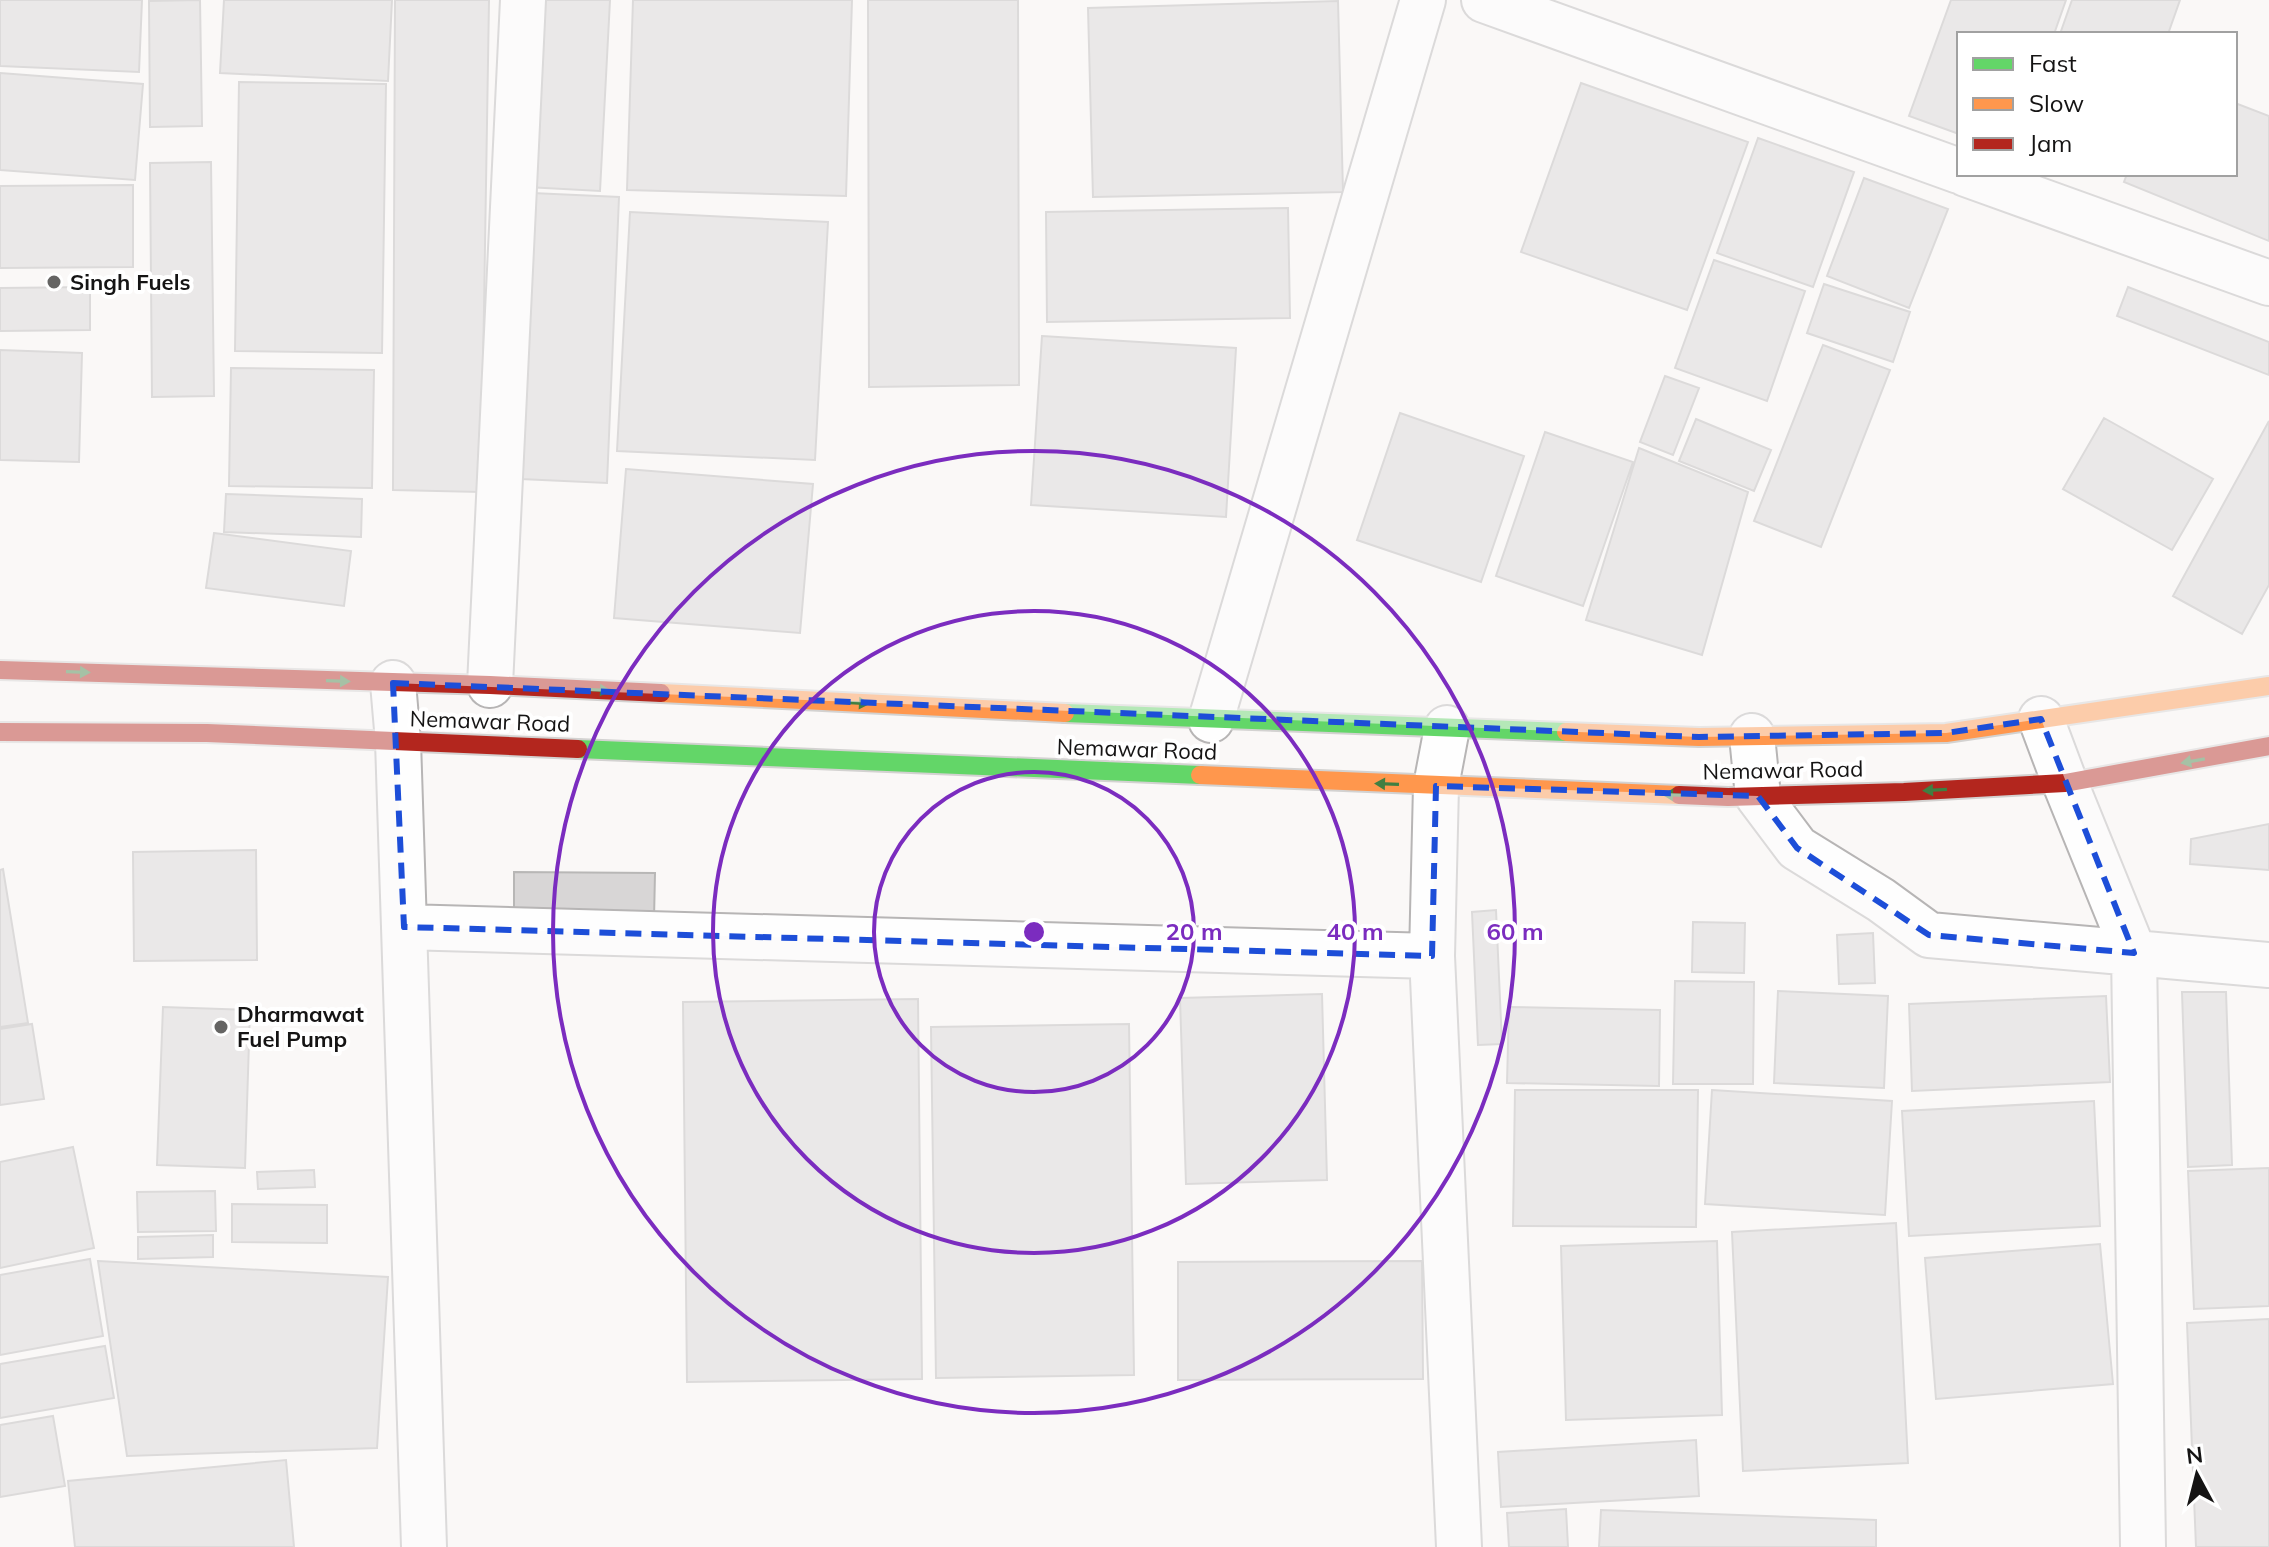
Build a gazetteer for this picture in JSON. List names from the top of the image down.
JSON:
{
  "streets": {
    "highway": ["Nemawar Road"]
  },
  "places": ["Singh Fuels", "Dharmawat Fuel Pump"],
  "legend": ["Fast", "Slow", "Jam"],
  "north": "top",
  "rings": ["20 m", "40 m", "60 m"]
}
